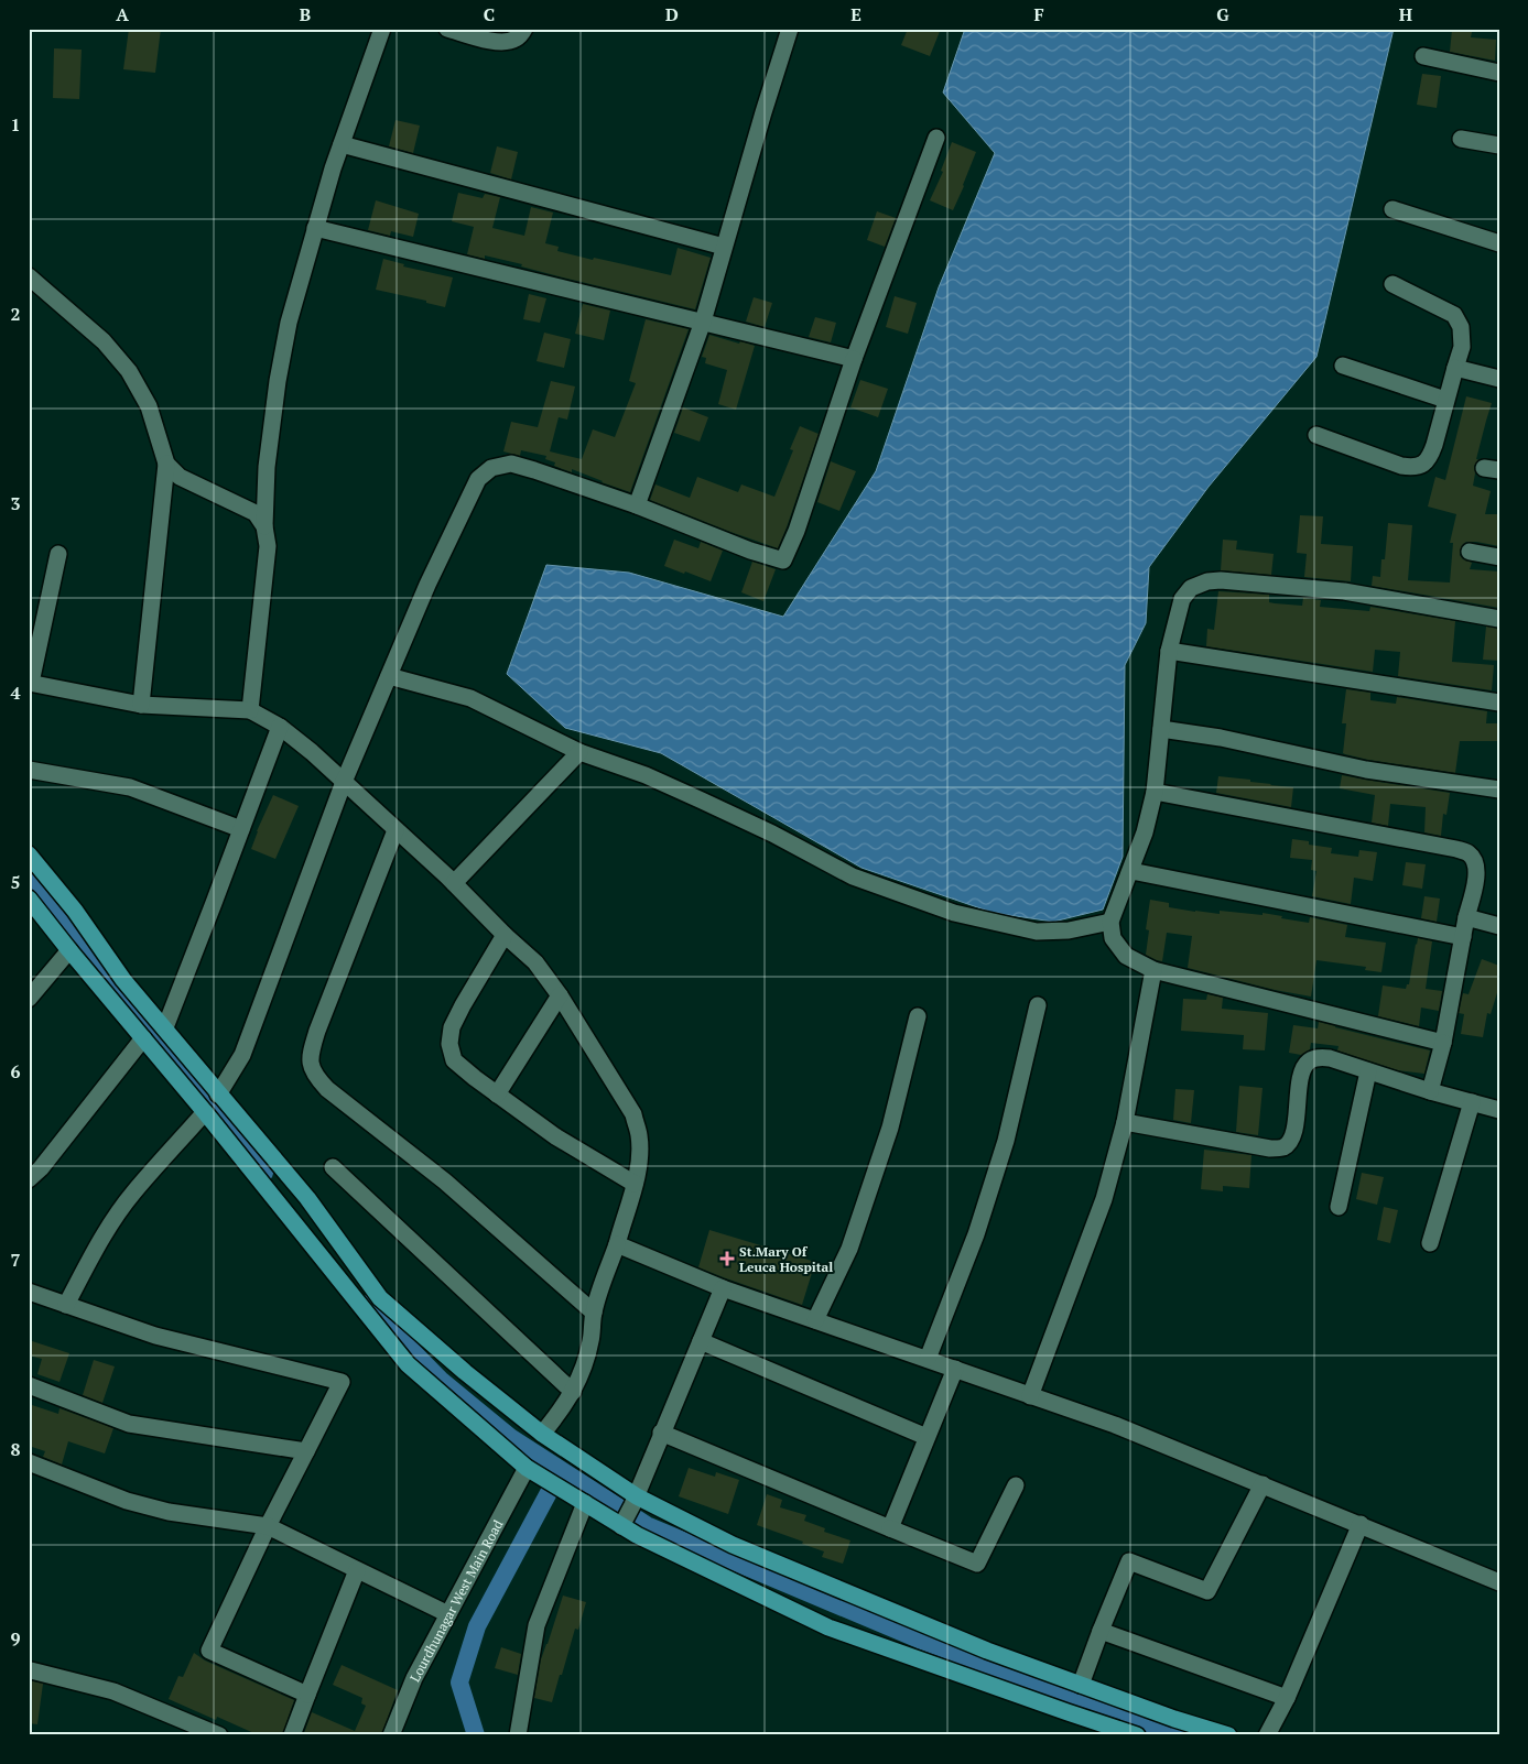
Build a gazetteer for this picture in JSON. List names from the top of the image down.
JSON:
{
  "streets": {
    "street": ["Lourdhunagar West Main Road"]
  },
  "places": {
    "health": ["St.Mary Of Leuca Hospital"]
  },
  "grid": {
    "columns": [
      "A",
      "B",
      "C",
      "D",
      "E",
      "F",
      "G",
      "H"
    ],
    "rows": [
      "1",
      "2",
      "3",
      "4",
      "5",
      "6",
      "7",
      "8",
      "9"
    ]
  }
}
